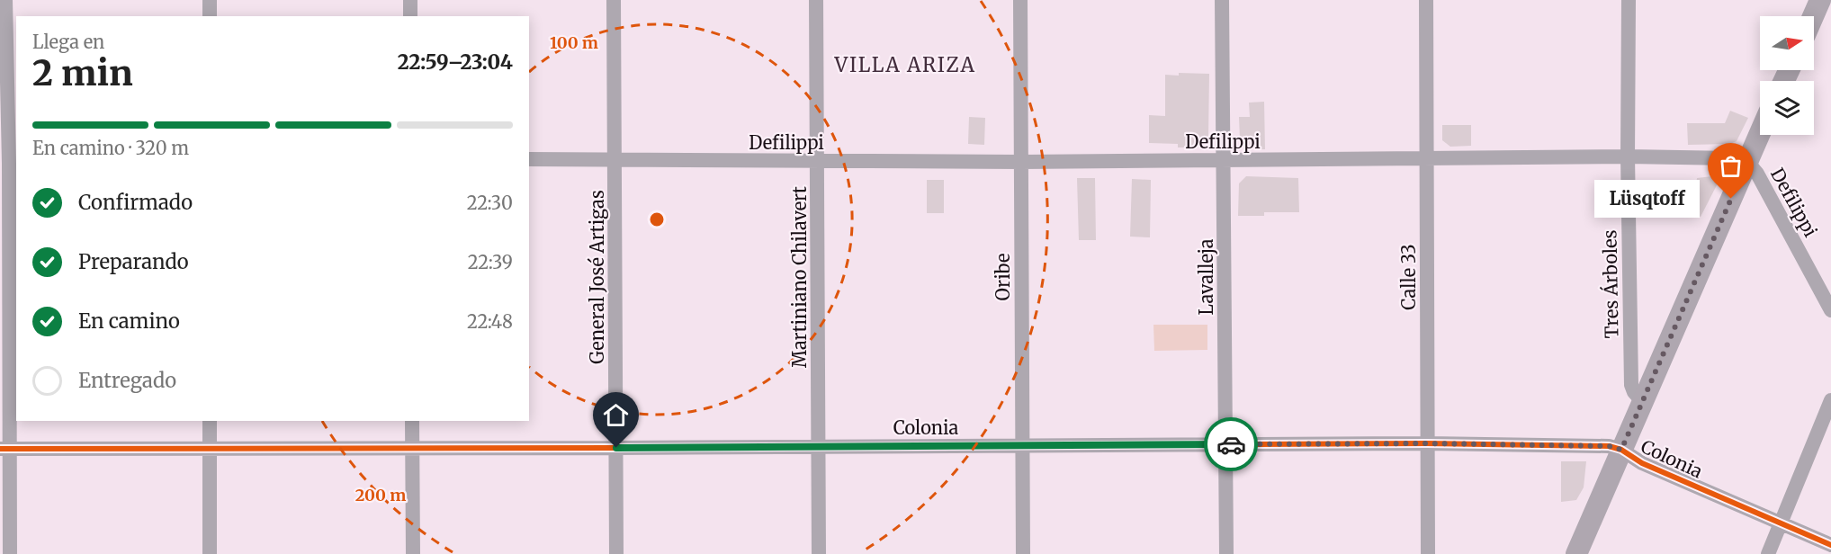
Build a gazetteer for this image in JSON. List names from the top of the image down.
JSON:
{
  "streets": {
    "street": [
      "Defilippi",
      "General José Artigas",
      "Martiniano Chilavert",
      "Oribe",
      "Lavalleja",
      "Calle 33",
      "Tres Árboles",
      "Colonia"
    ]
  },
  "crossings": [
    ["Defilippi", "General José Artigas"],
    ["Defilippi", "Martiniano Chilavert"],
    ["Defilippi", "Oribe"],
    ["Defilippi", "Lavalleja"],
    ["Defilippi", "Calle 33"],
    ["Defilippi", "Tres Árboles"],
    ["General José Artigas", "Colonia"],
    ["Martiniano Chilavert", "Colonia"],
    ["Oribe", "Colonia"],
    ["Lavalleja", "Colonia"],
    ["Calle 33", "Colonia"]
  ],
  "districts": ["VILLA ARIZA"],
  "places": ["Lüsqtoff"],
  "north": "right",
  "page": {
    "heading": ["2 min", "Llega en", "22:59–23:04"],
    "bar": "En camino · 320 m",
    "list": [
      ["Confirmado", "22:30"],
      ["Preparando", "22:39"],
      ["En camino", "22:48"],
      "Entregado"
    ],
    "bubble": "Lüsqtoff"
  },
  "rings": ["100 m", "200 m"]
}
